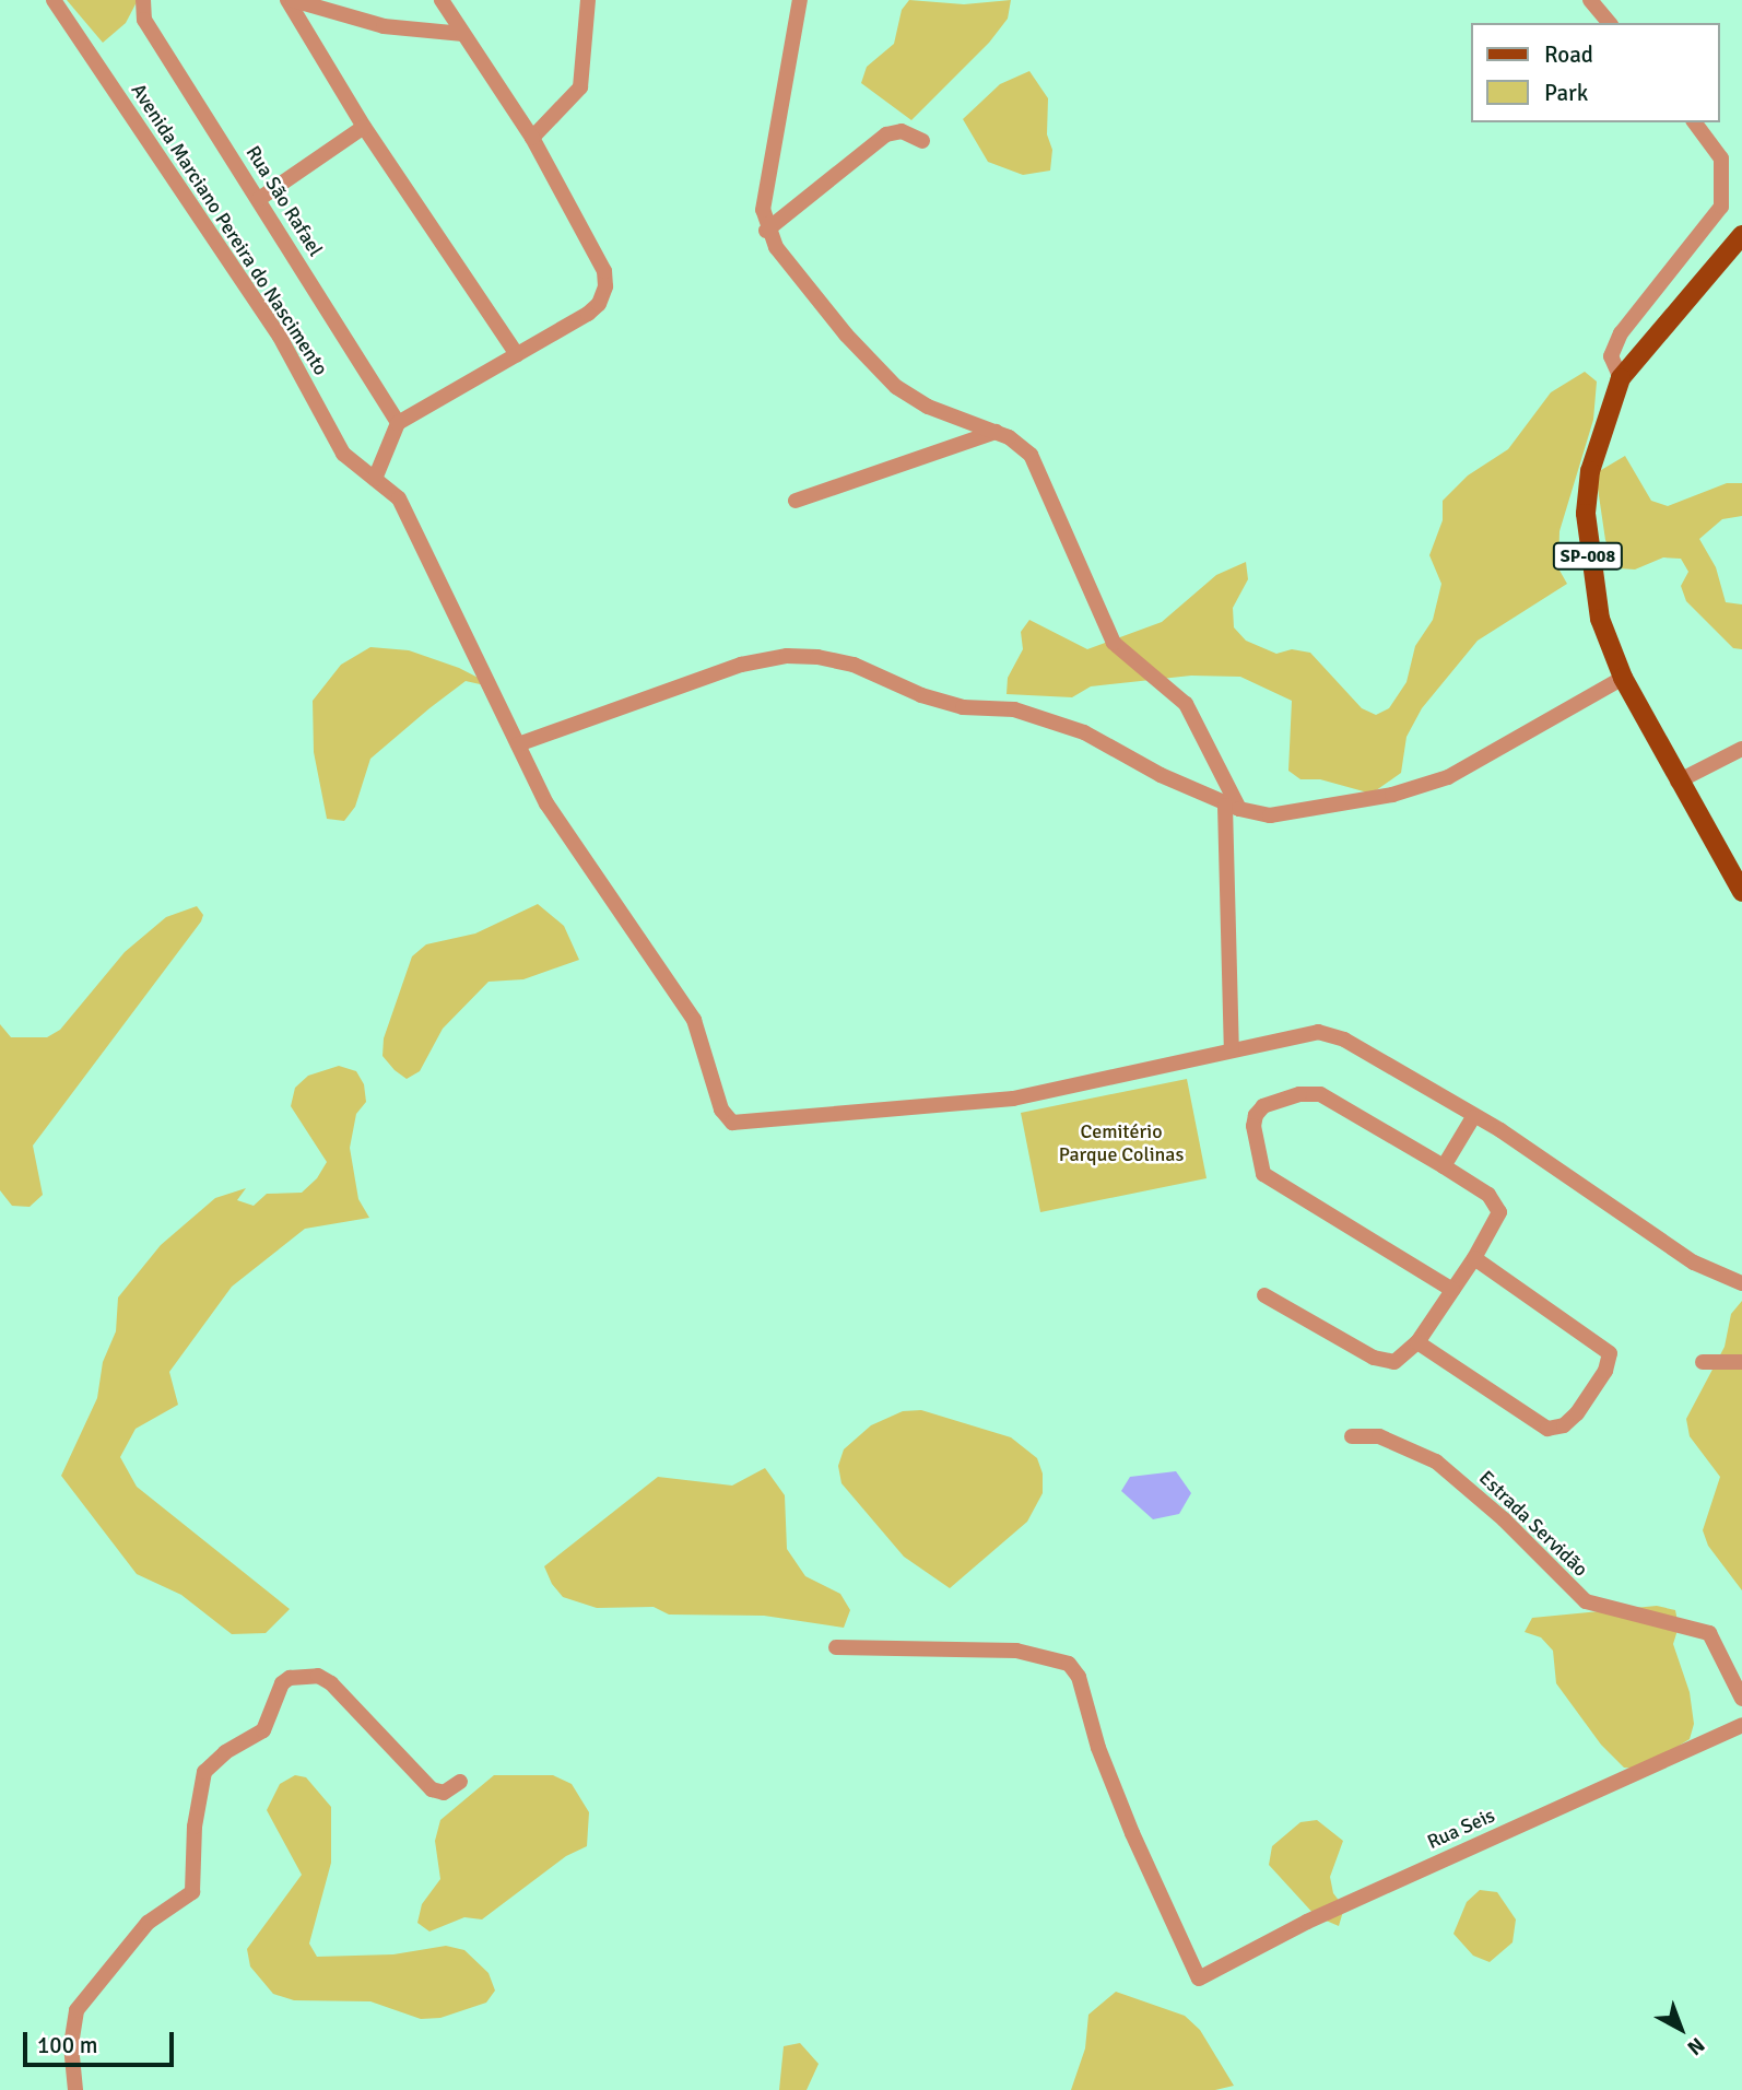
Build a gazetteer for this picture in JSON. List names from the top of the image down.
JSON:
{
  "streets": {
    "main road": ["SP-008"],
    "street": [
      "Rua São Rafael",
      "Avenida Marciano Pereira do Nascimento",
      "Estrada Servidão",
      "Rua Seis"
    ]
  },
  "parks": ["Cemitério Parque Colinas"],
  "legend": ["Road", "Park"],
  "scale_bar": "100 m",
  "north": "bottom right"
}
